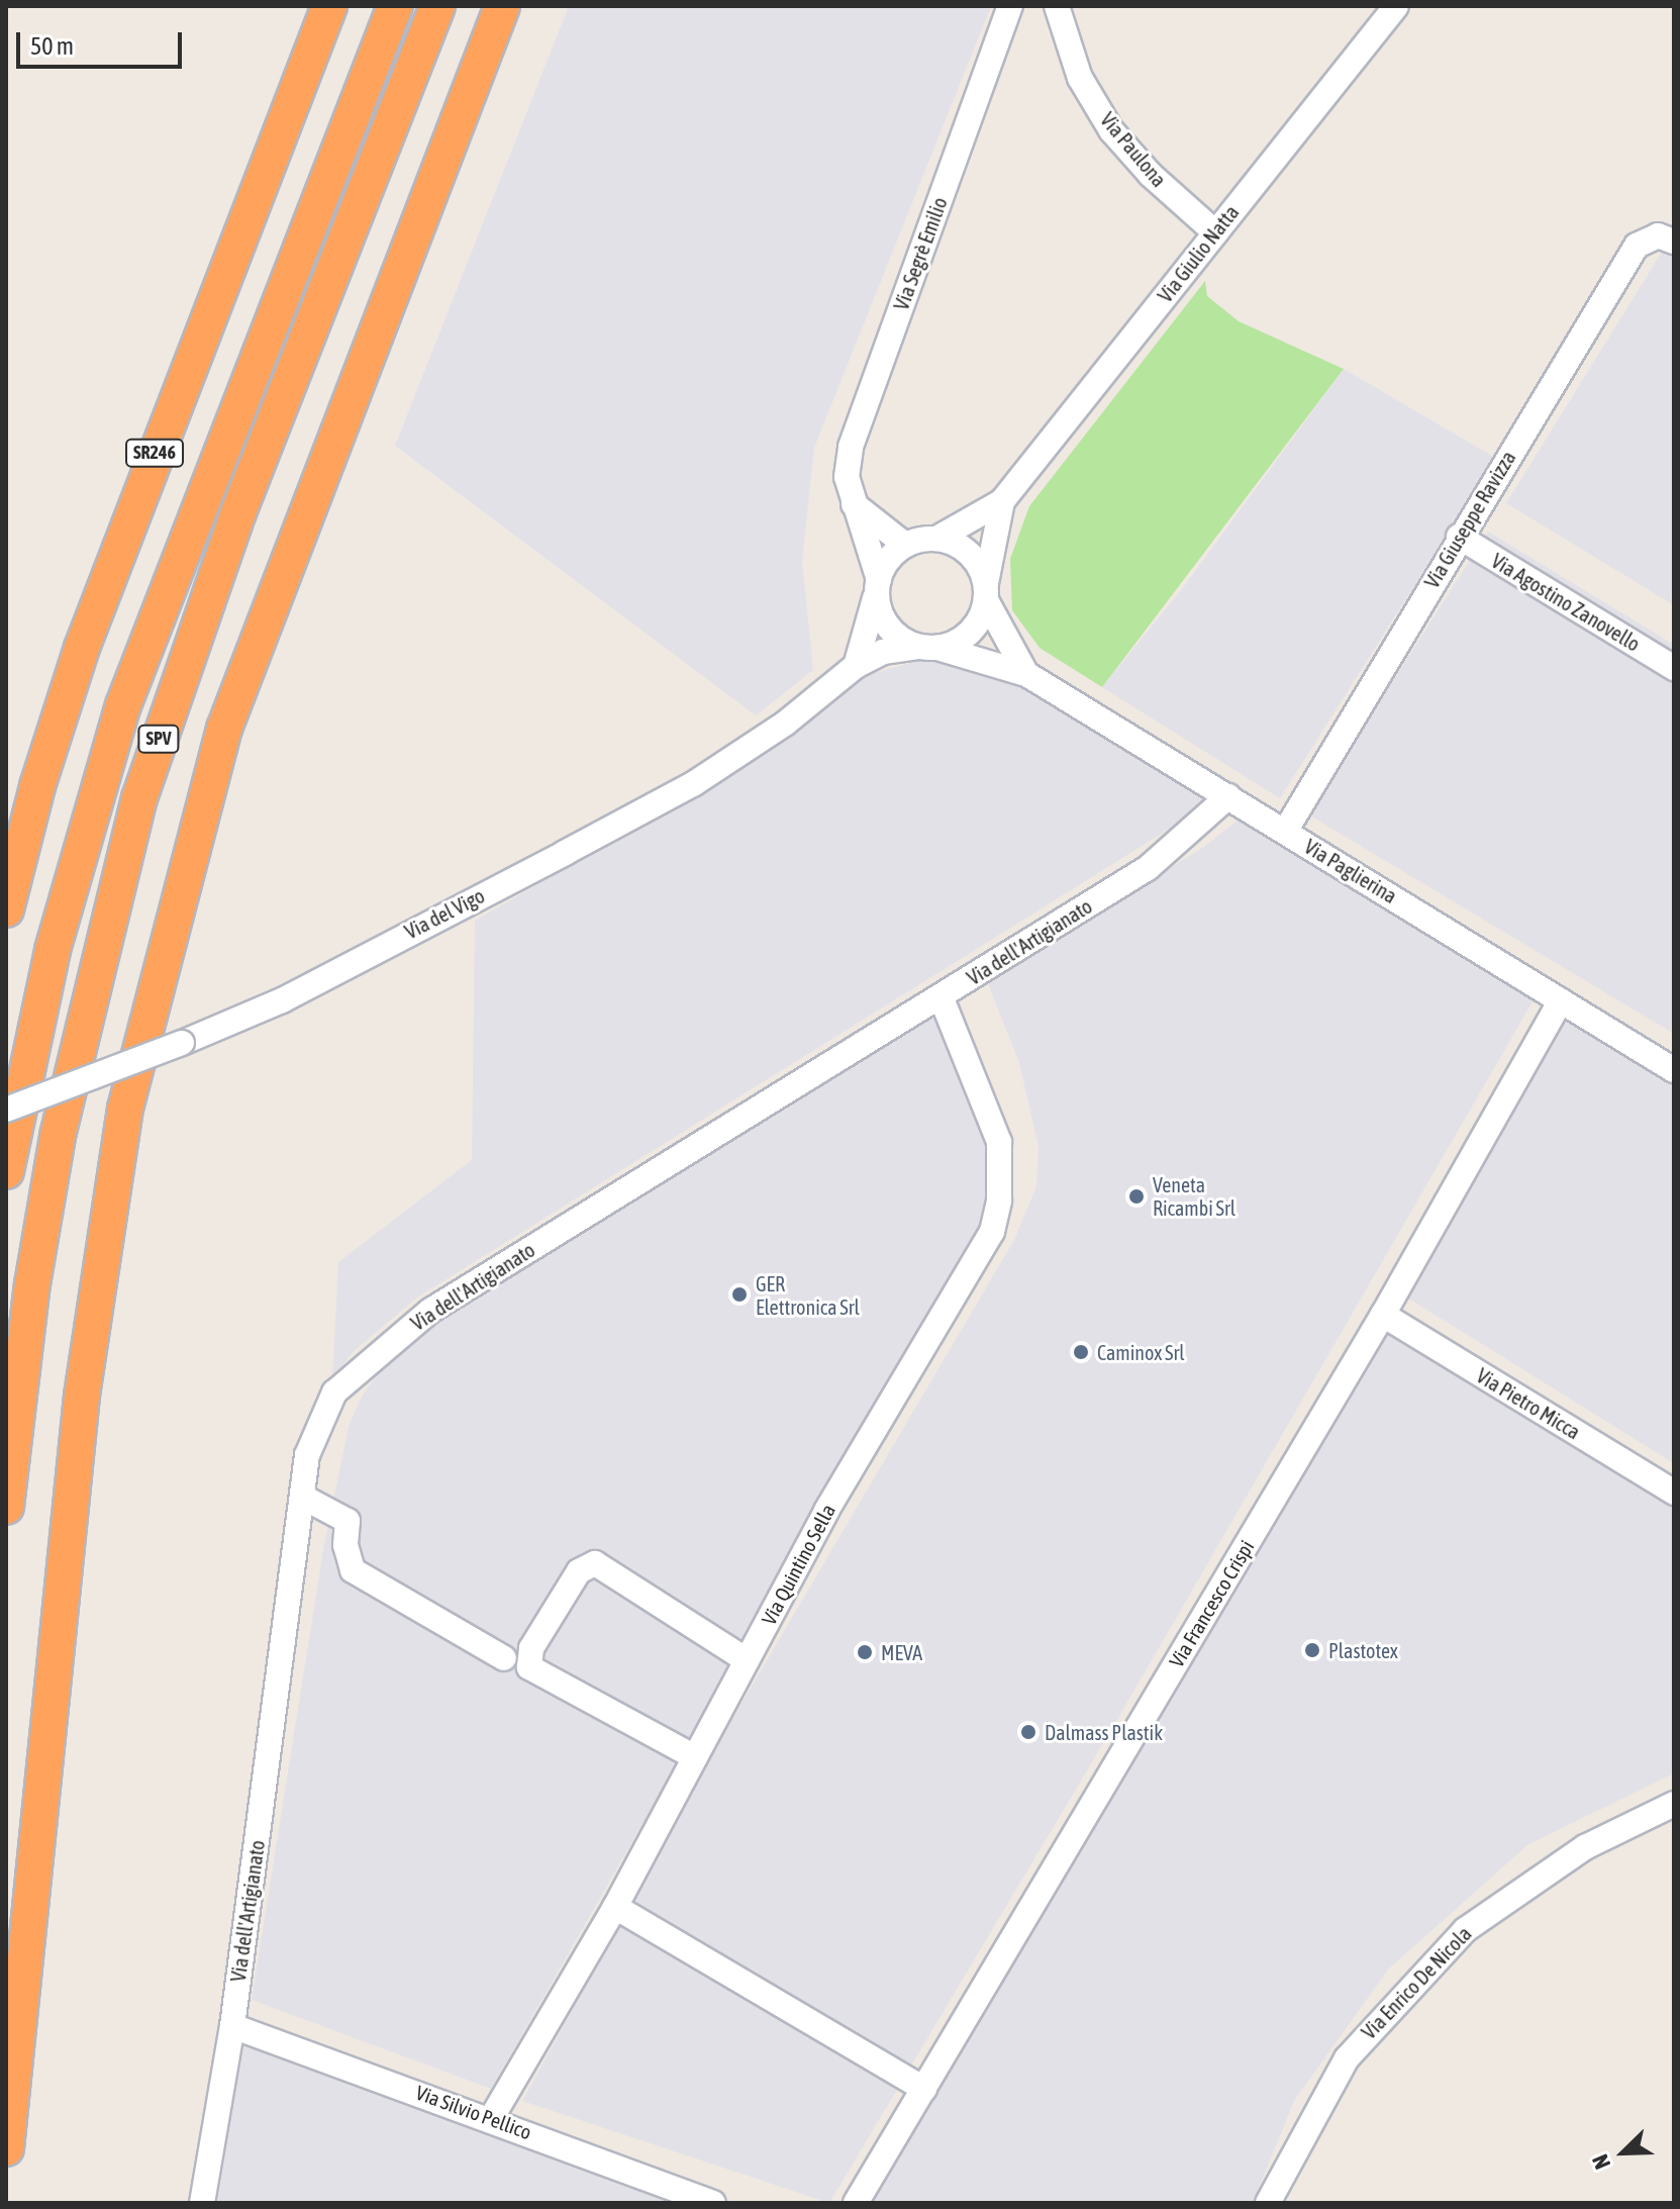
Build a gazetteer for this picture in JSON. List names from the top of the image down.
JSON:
{
  "streets": {
    "highway": ["SR246", "SPV"],
    "street": [
      "Via Paulona",
      "Via Segrè Emilio",
      "Via Giulio Natta",
      "Via Giuseppe Ravizza",
      "Via Agostino Zanovello",
      "Via Paglierina",
      "Via del Vigo",
      "Via dell'Artigianato",
      "Via Pietro Micca",
      "Via Quintino Sella",
      "Via Francesco Crispi",
      "Via Enrico De Nicola",
      "Via Silvio Pellico"
    ]
  },
  "crossings": [
    ["Via Paulona", "Via Giulio Natta"],
    ["Via Segrè Emilio", "Via Giulio Natta"],
    ["Via Segrè Emilio", "Via Paglierina"],
    ["Via Segrè Emilio", "Via del Vigo"],
    ["Via Giulio Natta", "Via Paglierina"],
    ["Via Giulio Natta", "Via del Vigo"],
    ["Via Giuseppe Ravizza", "Via Agostino Zanovello"],
    ["Via Giuseppe Ravizza", "Via Paglierina"],
    ["Via Paglierina", "Via del Vigo"],
    ["Via Paglierina", "Via dell'Artigianato"],
    ["Via Paglierina", "Via Francesco Crispi"],
    ["Via dell'Artigianato", "Via Quintino Sella"],
    ["Via dell'Artigianato", "Via Silvio Pellico"],
    ["Via Pietro Micca", "Via Francesco Crispi"],
    ["Via Quintino Sella", "Via Silvio Pellico"]
  ],
  "places": [
    "Veneta Ricambi Srl",
    "GER Elettronica Srl",
    "Caminox Srl",
    "Plastotex",
    "MEVA",
    "Dalmass Plastik"
  ],
  "scale_bar": "50 m",
  "north": "bottom left"
}
